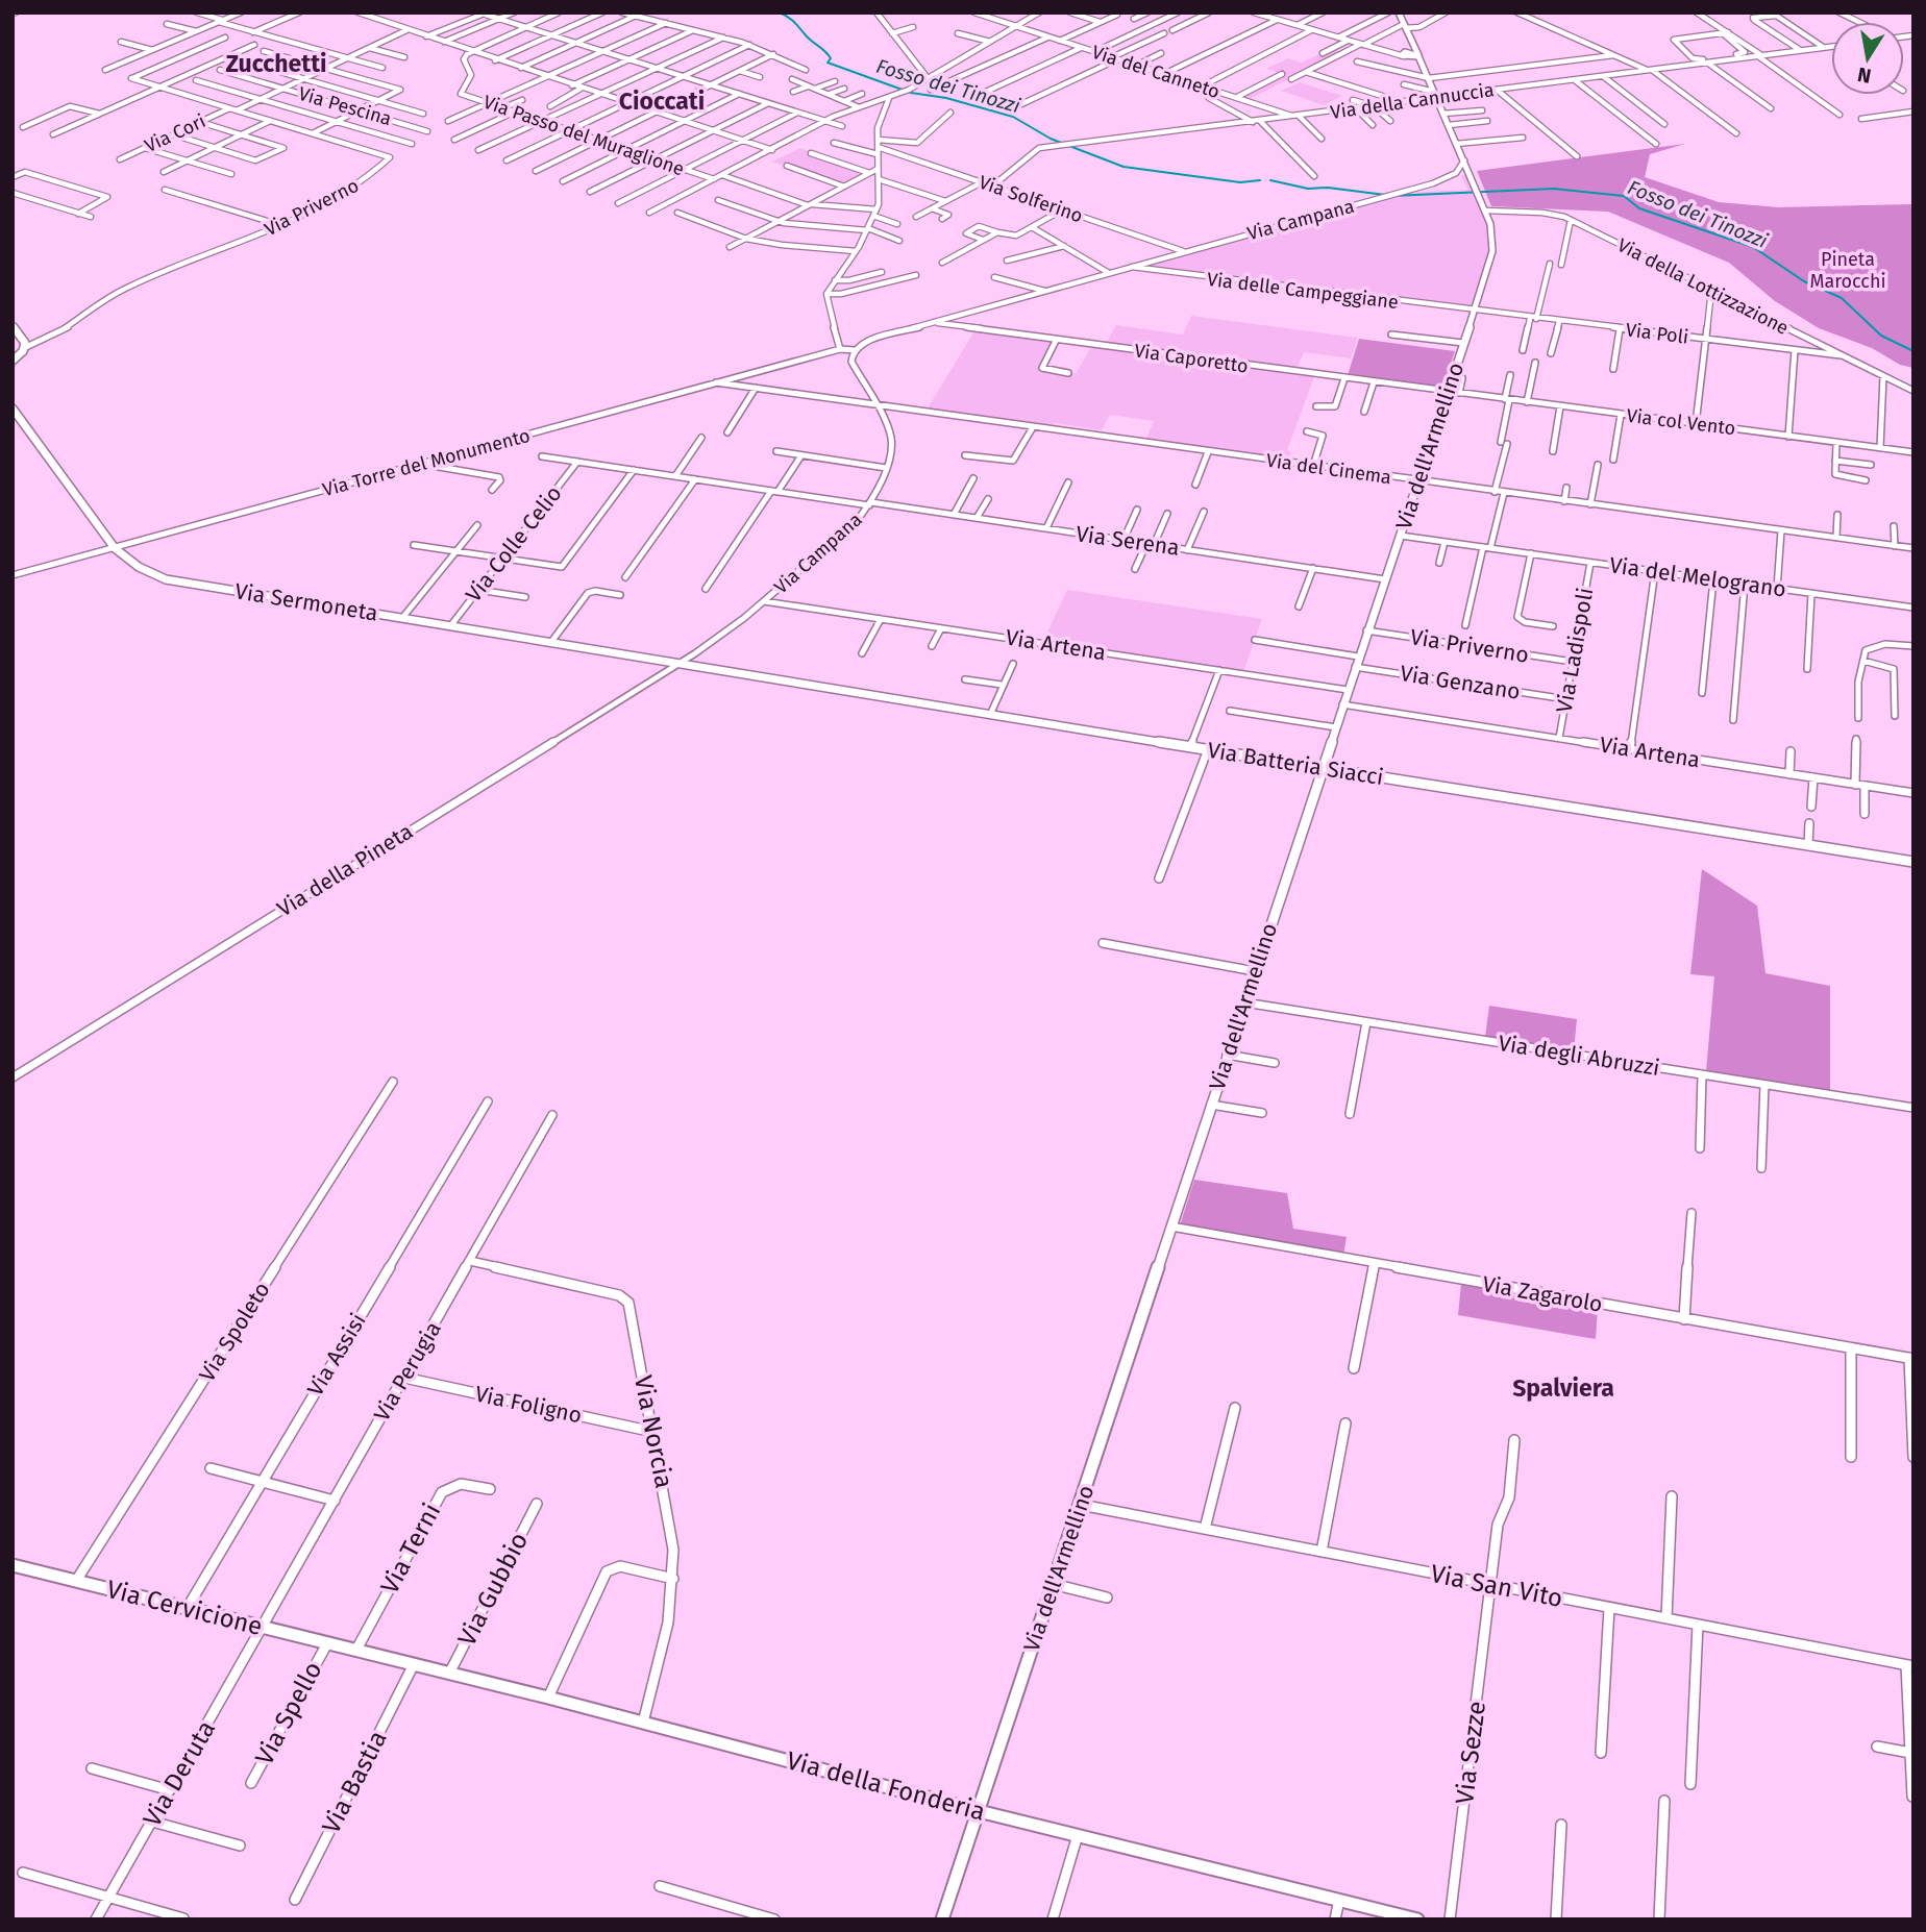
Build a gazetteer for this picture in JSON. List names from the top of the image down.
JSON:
{
  "streets": {
    "street": [
      "Via del Canneto",
      "Via della Cannuccia",
      "Via Pescina",
      "Via Cori",
      "Via Passo del Muraglione",
      "Via Solferino",
      "Via Priverno",
      "Via Campana",
      "Via della Lottizzazione",
      "Via delle Campeggiane",
      "Via Poli",
      "Via Caporetto",
      "Via col Vento",
      "Via dell'Armellino",
      "Via Torre del Monumento",
      "Via del Cinema",
      "Via Serena",
      "Via Colle Celio",
      "Via del Melograno",
      "Via Sermoneta",
      "Via Artena",
      "Via Ladispoli",
      "Via Genzano",
      "Via Batteria Siacci",
      "Via della Pineta",
      "Via degli Abruzzi",
      "Via Zagarolo",
      "Via Spoleto",
      "Via Assisi",
      "Via Perugia",
      "Via Foligno",
      "Via Norcia",
      "Via Terni",
      "Via San Vito",
      "Via Gubbio",
      "Via Cervicione",
      "Via Spello",
      "Via Sezze",
      "Via Deruta",
      "Via Bastia",
      "Via della Fonderia"
    ]
  },
  "crossings": [
    ["Via del Canneto", "Via della Cannuccia"],
    ["Via della Cannuccia", "Via Solferino"],
    ["Via della Cannuccia", "Via dell'Armellino"],
    ["Via Cori", "Via Priverno"],
    ["Via Solferino", "Via Campana"],
    ["Via Priverno", "Via dell'Armellino"],
    ["Via Priverno", "Via Ladispoli"],
    ["Via Campana", "Via delle Campeggiane"],
    ["Via Campana", "Via Caporetto"],
    ["Via Campana", "Via dell'Armellino"],
    ["Via Campana", "Via Torre del Monumento"],
    ["Via Campana", "Via del Cinema"],
    ["Via Campana", "Via Serena"],
    ["Via Campana", "Via Sermoneta"],
    ["Via Campana", "Via Artena"],
    ["Via Campana", "Via Batteria Siacci"],
    ["Via Campana", "Via della Pineta"],
    ["Via della Lottizzazione", "Via Poli"],
    ["Via della Lottizzazione", "Via dell'Armellino"],
    ["Via delle Campeggiane", "Via Poli"],
    ["Via delle Campeggiane", "Via dell'Armellino"],
    ["Via Poli", "Via dell'Armellino"],
    ["Via Caporetto", "Via col Vento"],
    ["Via Caporetto", "Via dell'Armellino"],
    ["Via col Vento", "Via dell'Armellino"],
    ["Via dell'Armellino", "Via del Cinema"],
    ["Via dell'Armellino", "Via Serena"],
    ["Via dell'Armellino", "Via del Melograno"],
    ["Via dell'Armellino", "Via Artena"],
    ["Via dell'Armellino", "Via Genzano"],
    ["Via dell'Armellino", "Via Batteria Siacci"],
    ["Via dell'Armellino", "Via degli Abruzzi"],
    ["Via dell'Armellino", "Via Zagarolo"],
    ["Via dell'Armellino", "Via San Vito"],
    ["Via dell'Armellino", "Via della Fonderia"],
    ["Via Torre del Monumento", "Via del Cinema"],
    ["Via Torre del Monumento", "Via Sermoneta"],
    ["Via Serena", "Via Colle Celio"],
    ["Via Colle Celio", "Via Sermoneta"],
    ["Via del Melograno", "Via Ladispoli"],
    ["Via Sermoneta", "Via Batteria Siacci"],
    ["Via Sermoneta", "Via della Pineta"],
    ["Via Artena", "Via Ladispoli"],
    ["Via Ladispoli", "Via Genzano"],
    ["Via Batteria Siacci", "Via della Pineta"],
    ["Via Spoleto", "Via Cervicione"],
    ["Via Assisi", "Via Cervicione"],
    ["Via Perugia", "Via Foligno"],
    ["Via Perugia", "Via Norcia"],
    ["Via Perugia", "Via Cervicione"],
    ["Via Perugia", "Via Deruta"],
    ["Via Foligno", "Via Norcia"],
    ["Via Norcia", "Via della Fonderia"],
    ["Via Terni", "Via Cervicione"],
    ["Via Terni", "Via della Fonderia"],
    ["Via San Vito", "Via Sezze"],
    ["Via Gubbio", "Via della Fonderia"],
    ["Via Cervicione", "Via Spello"],
    ["Via Cervicione", "Via Deruta"],
    ["Via Cervicione", "Via della Fonderia"],
    ["Via Bastia", "Via della Fonderia"]
  ],
  "districts": ["Zucchetti", "Cioccati", "Spalviera"],
  "water": ["Fosso dei Tinozzi"],
  "parks": ["Pineta Marocchi"],
  "north": "bottom"
}
